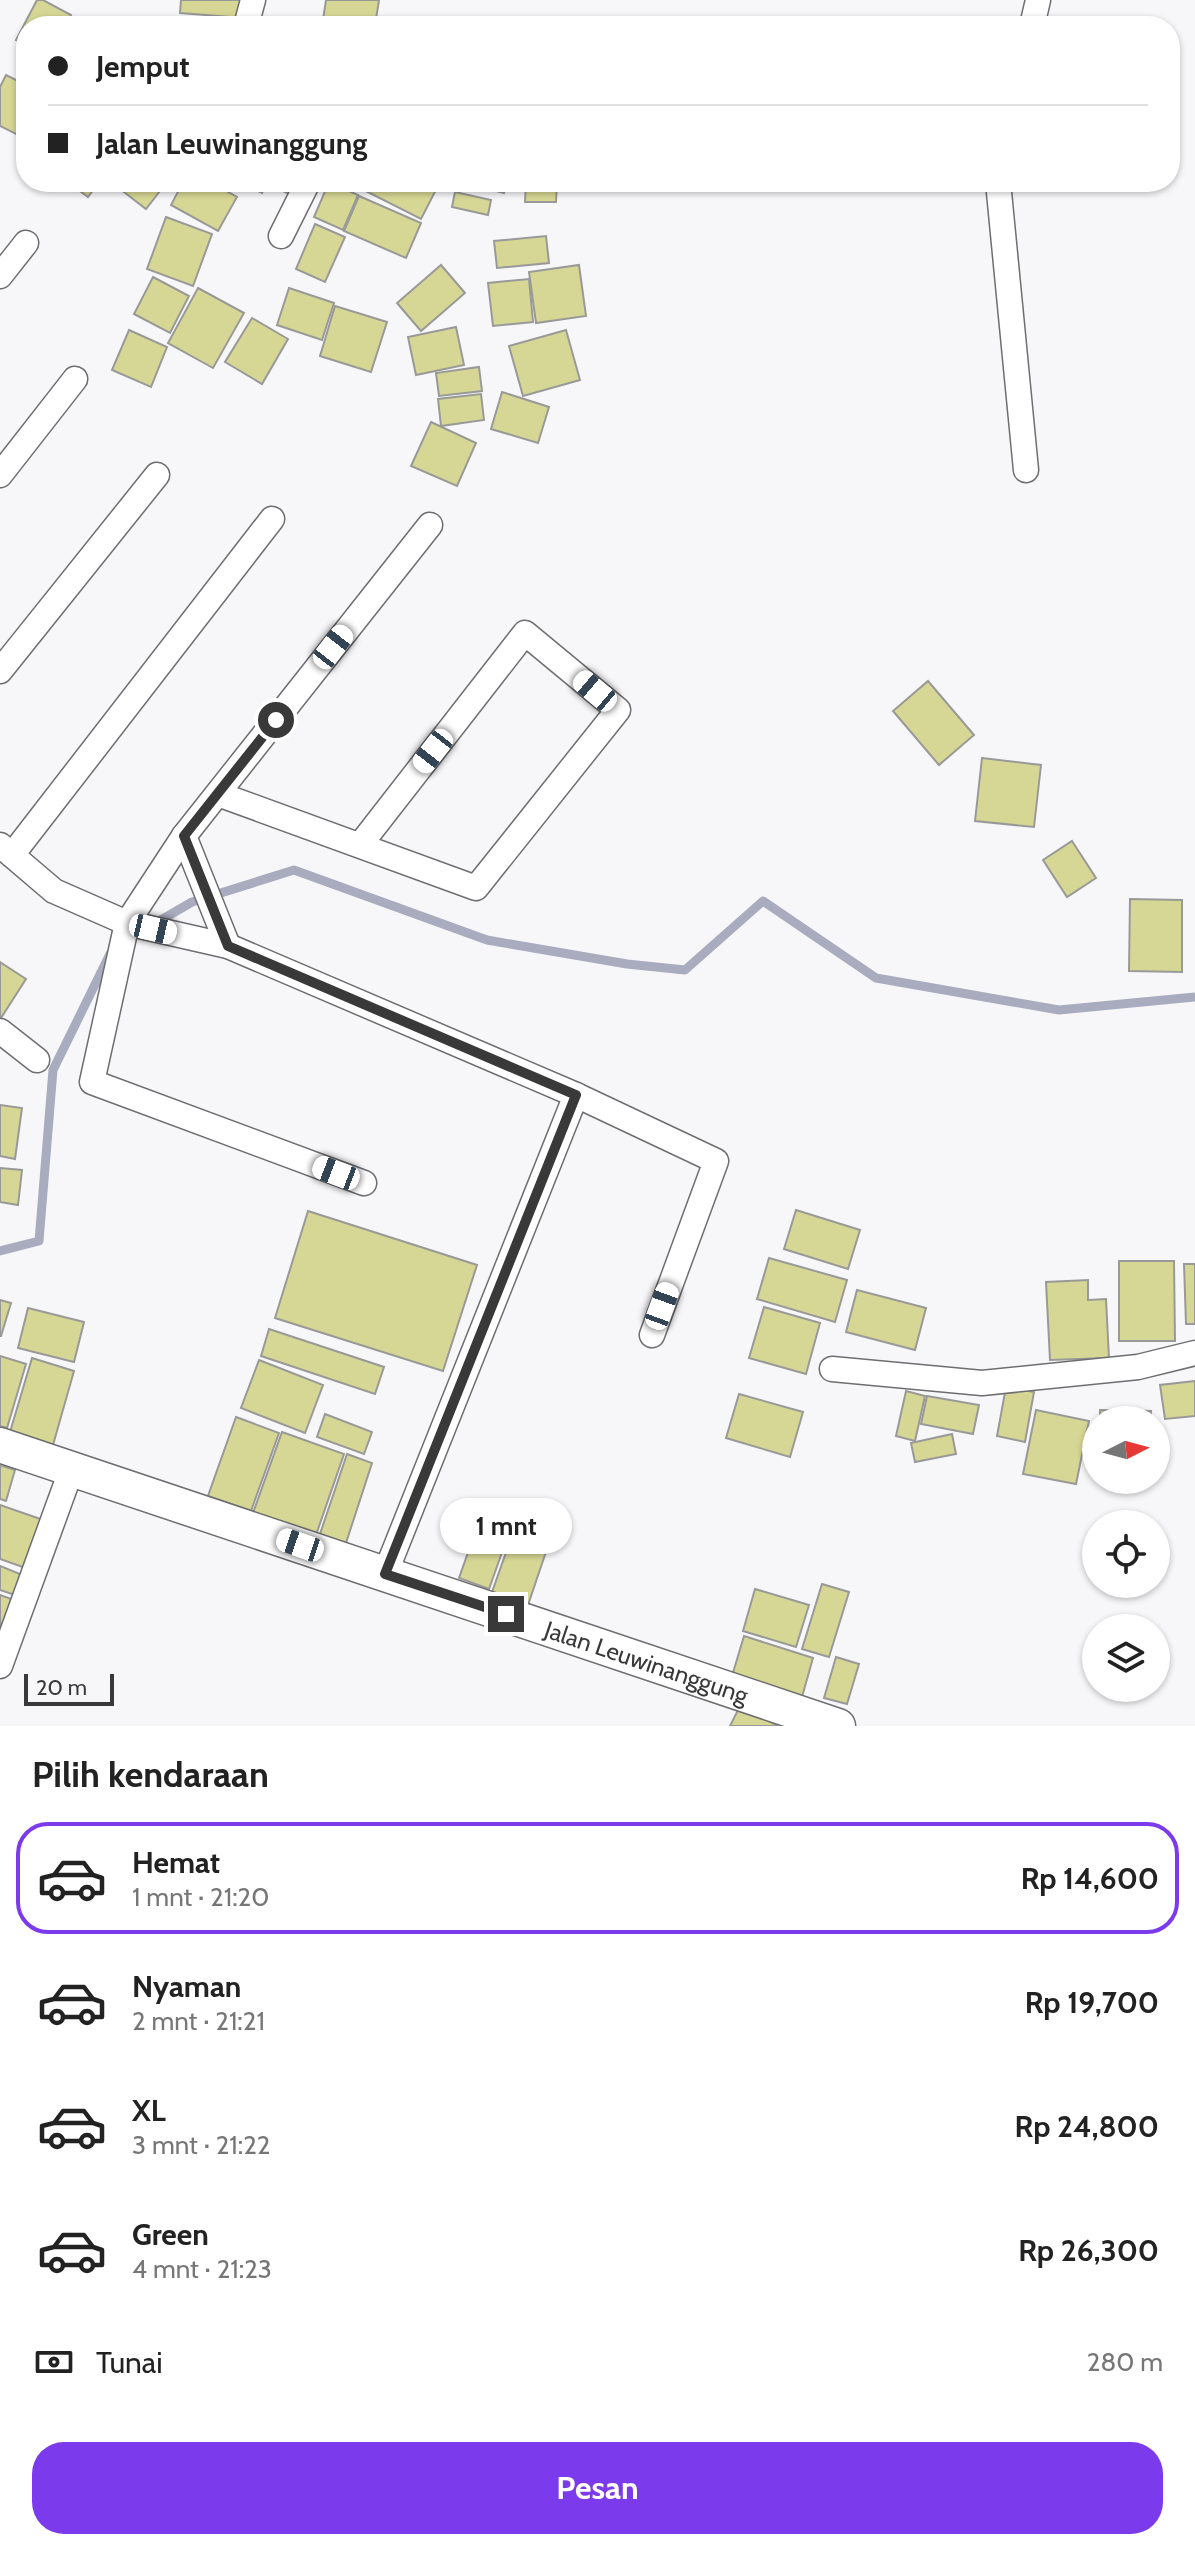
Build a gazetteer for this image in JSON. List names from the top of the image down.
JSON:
{
  "streets": {
    "main road": ["Jalan Leuwinanggung"]
  },
  "scale_bar": "20 m",
  "north": "right",
  "page": {
    "banner": ["Jemput", "Jalan Leuwinanggung"],
    "bubble": "1 mnt",
    "scale": "20 m",
    "heading": "Pilih kendaraan",
    "list": [
      {
        "name": "Hemat",
        "note": "1 mnt · 21:20",
        "value": "Rp 14,600"
      },
      {
        "name": "Nyaman",
        "note": "2 mnt · 21:21",
        "value": "Rp 19,700"
      },
      {
        "name": "XL",
        "note": "3 mnt · 21:22",
        "value": "Rp 24,800"
      },
      {
        "name": "Green",
        "note": "4 mnt · 21:23",
        "value": "Rp 26,300"
      }
    ],
    "pay": ["Tunai", "280 m"],
    "buttons": "Pesan"
  }
}
